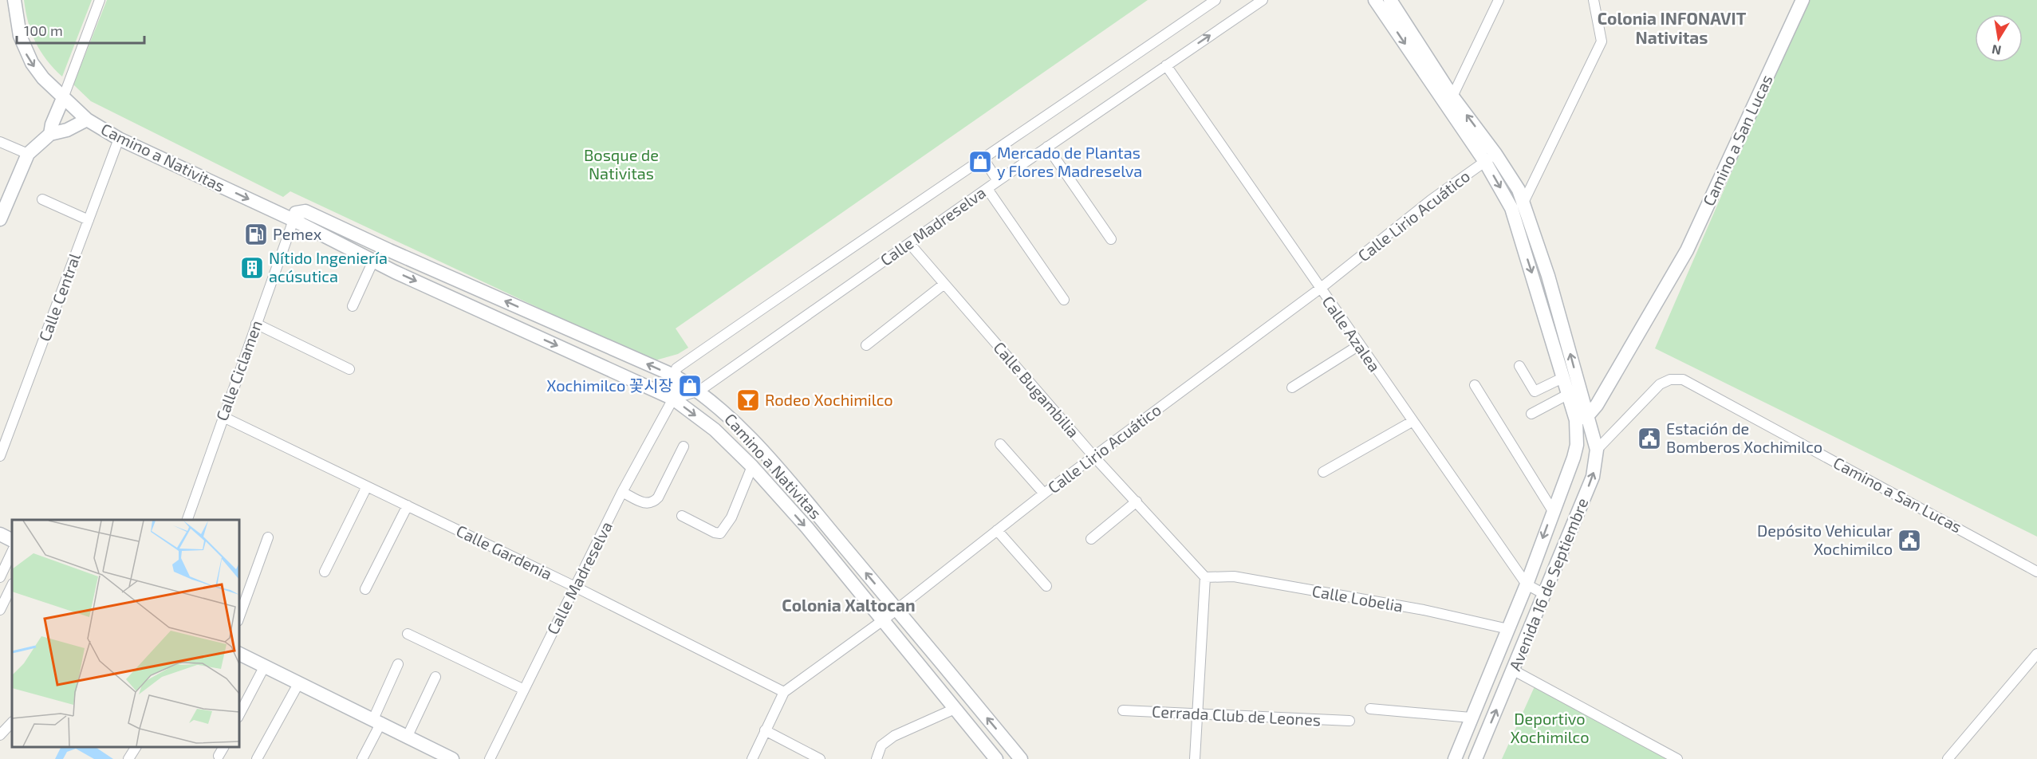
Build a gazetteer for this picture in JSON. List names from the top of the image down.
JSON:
{
  "streets": {
    "main road": ["Camino a San Lucas", "Camino a Nativitas", "Avenida 16 de Septiembre"],
    "street": [
      "Calle Lirio Acuático",
      "Calle Madreselva",
      "Calle Central",
      "Calle Azalea",
      "Calle Ciclamen",
      "Calle Bugambilia",
      "Calle Gardenia",
      "Calle Lobelia",
      "Cerrada Club de Leones"
    ]
  },
  "crossings": [
    ["Camino a San Lucas", "Avenida 16 de Septiembre"],
    ["Camino a Nativitas", "Calle Lirio Acuático"],
    ["Camino a Nativitas", "Calle Madreselva"],
    ["Camino a Nativitas", "Calle Central"],
    ["Camino a Nativitas", "Calle Ciclamen"],
    ["Calle Lirio Acuático", "Calle Azalea"],
    ["Calle Lirio Acuático", "Calle Bugambilia"],
    ["Calle Lirio Acuático", "Calle Gardenia"],
    ["Calle Madreselva", "Calle Azalea"],
    ["Calle Madreselva", "Calle Bugambilia"],
    ["Calle Madreselva", "Calle Gardenia"],
    ["Calle Azalea", "Avenida 16 de Septiembre"],
    ["Calle Ciclamen", "Calle Gardenia"],
    ["Calle Bugambilia", "Calle Lobelia"],
    ["Avenida 16 de Septiembre", "Calle Lobelia"]
  ],
  "districts": ["Colonia INFONAVIT Nativitas", "Colonia Xaltocan"],
  "parks": ["Bosque de Nativitas", "Deportivo Xochimilco"],
  "places": {
    "shop": ["Mercado de Plantas y Flores Madreselva", "Xochimilco 꽃시장"],
    "fuel station": ["Pemex"],
    "building": ["Nítido Ingeniería acúsutica"],
    "bar": ["Rodeo Xochimilco"],
    "public building": ["Estación de Bomberos Xochimilco", "Depósito Vehicular Xochimilco"]
  },
  "scale_bar": "100 m",
  "north": "bottom"
}
